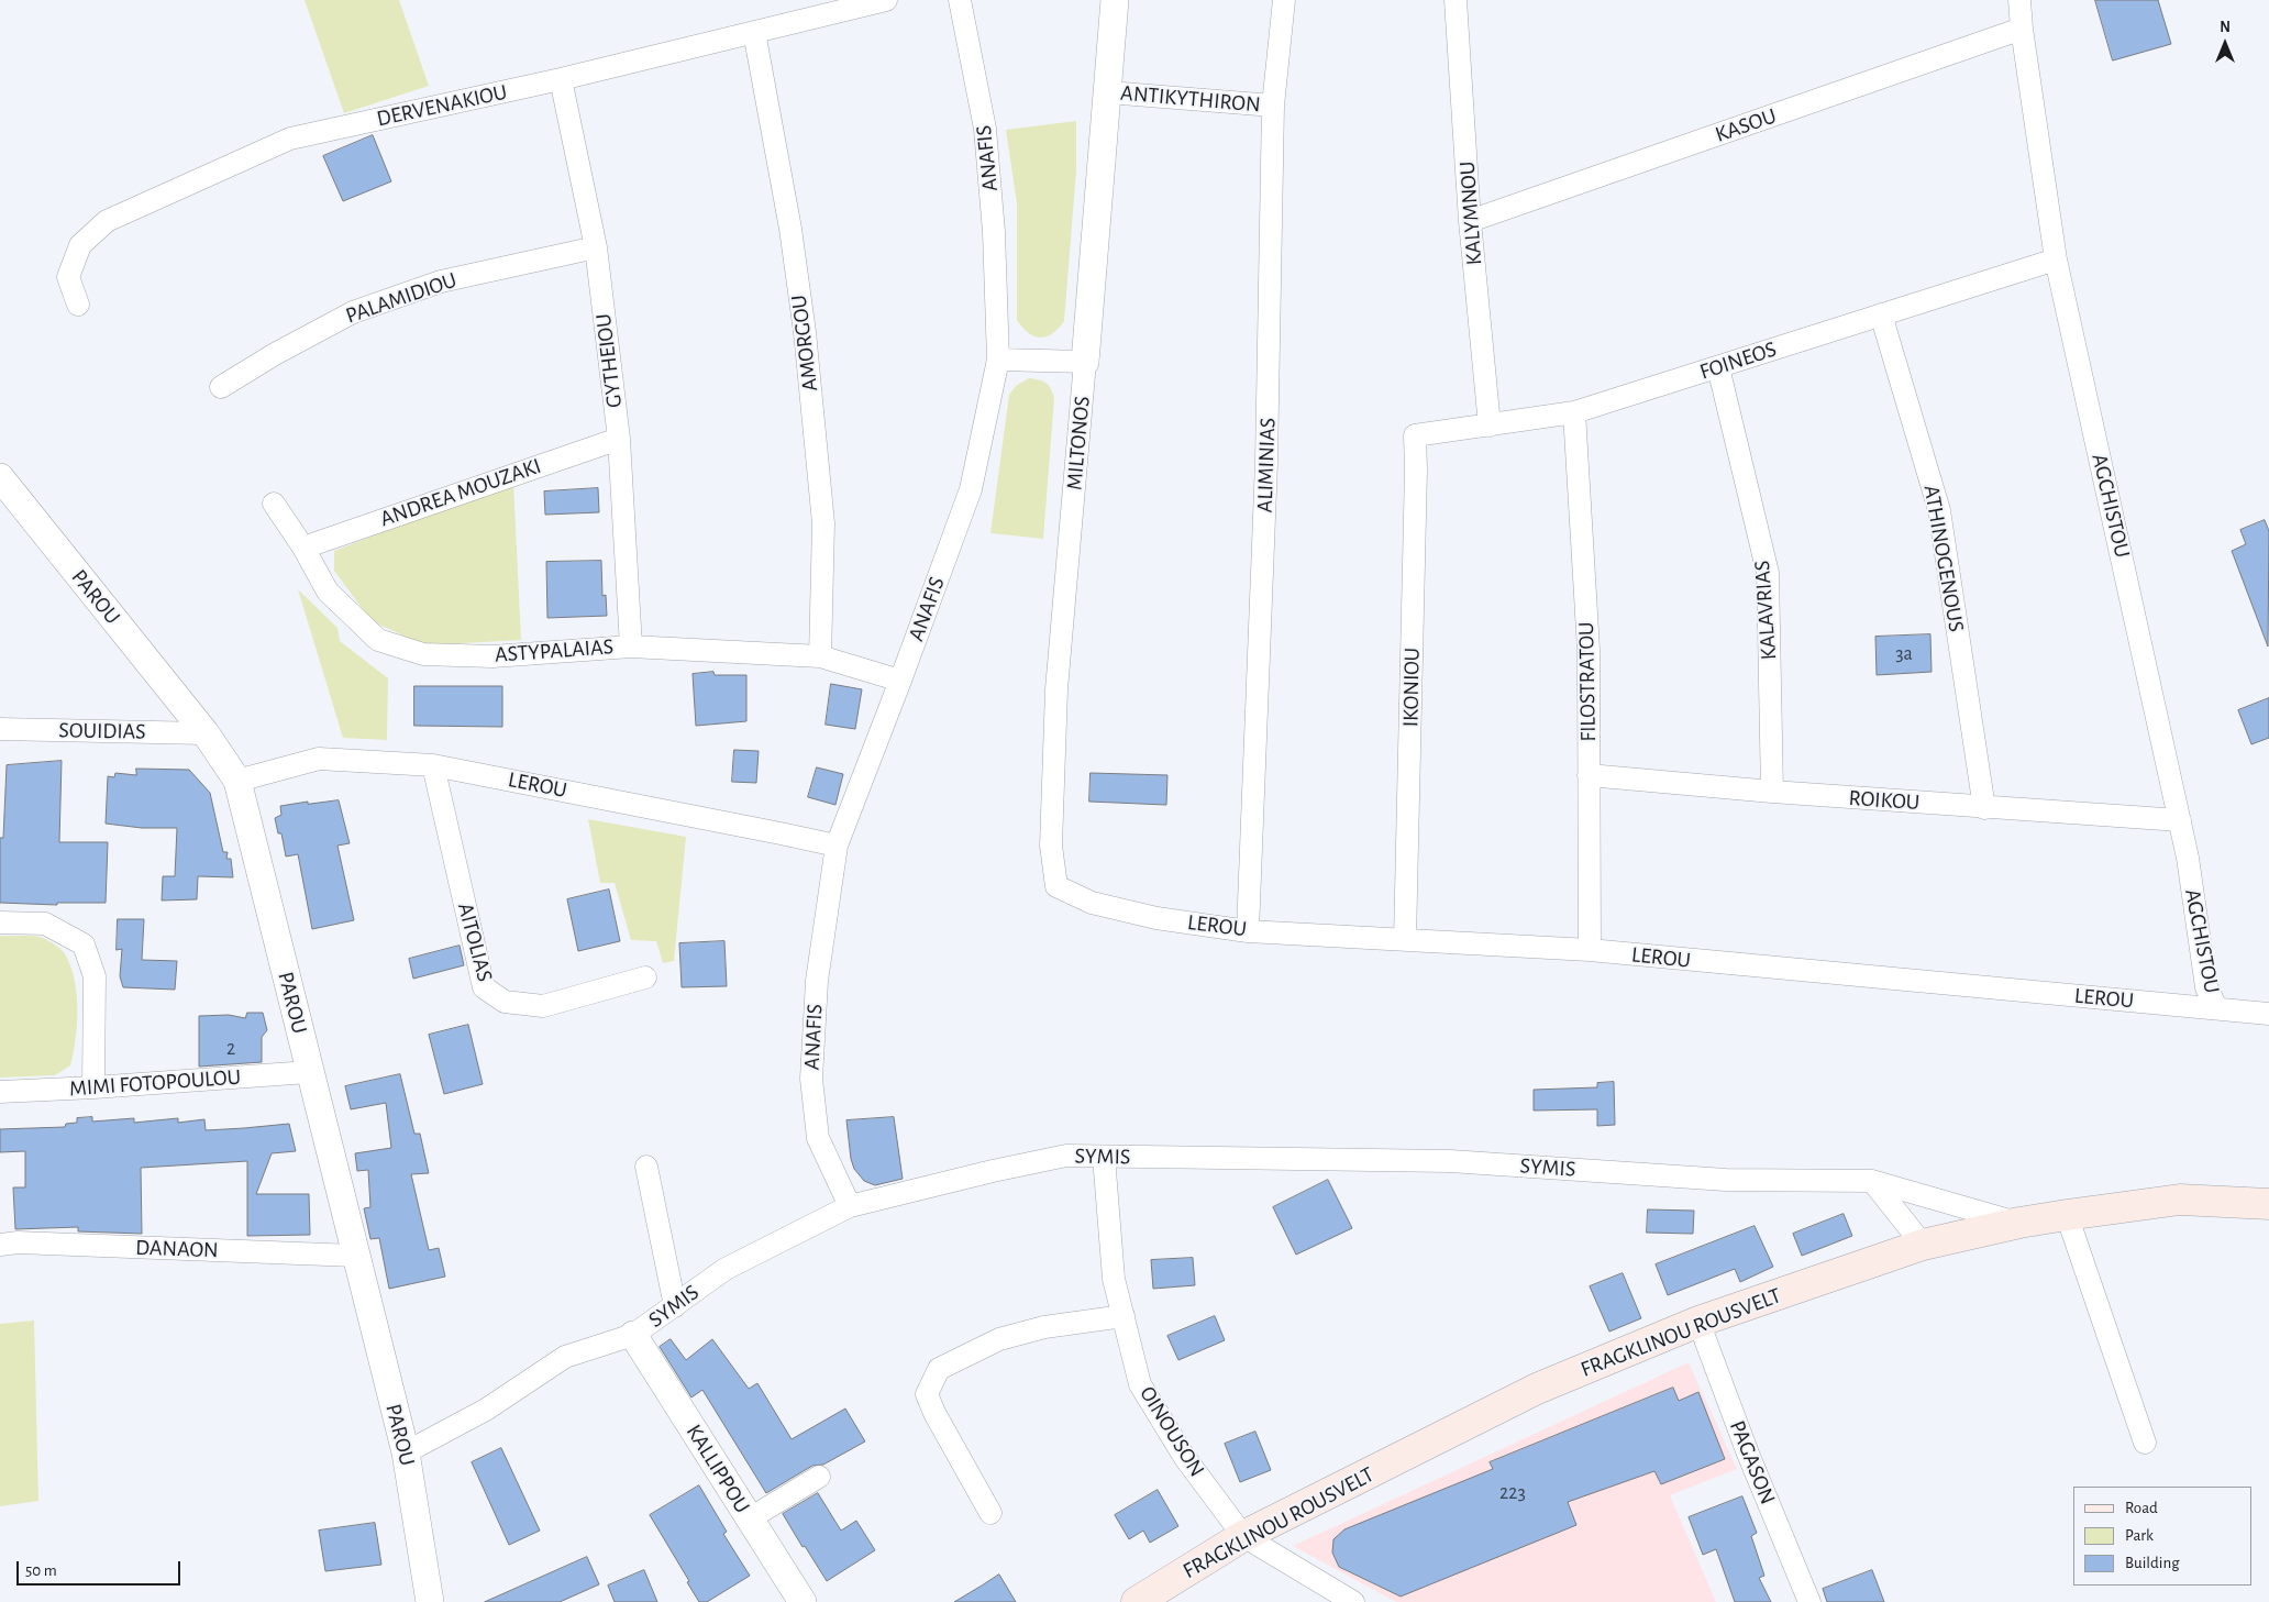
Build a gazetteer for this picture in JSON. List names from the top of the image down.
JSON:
{
  "streets": {
    "main road": ["FRAGKLINOU ROUSVELT"],
    "street": [
      "ANTIKYTHIRON",
      "DERVENAKIOU",
      "KASOU",
      "ANAFIS",
      "KALYMNOU",
      "PALAMIDIOU",
      "AMORGOU",
      "GYTHEIOU",
      "FOINEOS",
      "MILTONOS",
      "ALIMINIAS",
      "ANDREA MOUZAKI",
      "AGCHISTOU",
      "ATHINOGENOUS",
      "PAROU",
      "KALAVRIAS",
      "ASTYPALAIAS",
      "FILOSTRATOU",
      "IKONIOU",
      "SOUIDIAS",
      "LEROU",
      "ROIKOU",
      "AITOLIAS",
      "MIMI FOTOPOULOU",
      "SYMIS",
      "DANAON",
      "OINOUSON",
      "PAGASON",
      "KALLIPPOU"
    ]
  },
  "crossings": [
    ["ANTIKYTHIRON", "MILTONOS"],
    ["ANTIKYTHIRON", "ALIMINIAS"],
    ["DERVENAKIOU", "AMORGOU"],
    ["DERVENAKIOU", "GYTHEIOU"],
    ["KASOU", "KALYMNOU"],
    ["KASOU", "AGCHISTOU"],
    ["ANAFIS", "ASTYPALAIAS"],
    ["ANAFIS", "LEROU"],
    ["ANAFIS", "SYMIS"],
    ["KALYMNOU", "FOINEOS"],
    ["PALAMIDIOU", "GYTHEIOU"],
    ["AMORGOU", "ASTYPALAIAS"],
    ["GYTHEIOU", "ANDREA MOUZAKI"],
    ["GYTHEIOU", "ASTYPALAIAS"],
    ["FOINEOS", "AGCHISTOU"],
    ["FOINEOS", "ATHINOGENOUS"],
    ["FOINEOS", "KALAVRIAS"],
    ["FOINEOS", "FILOSTRATOU"],
    ["FOINEOS", "IKONIOU"],
    ["MILTONOS", "LEROU"],
    ["ALIMINIAS", "LEROU"],
    ["ANDREA MOUZAKI", "ASTYPALAIAS"],
    ["AGCHISTOU", "LEROU"],
    ["AGCHISTOU", "ROIKOU"],
    ["ATHINOGENOUS", "ROIKOU"],
    ["PAROU", "SOUIDIAS"],
    ["PAROU", "LEROU"],
    ["PAROU", "MIMI FOTOPOULOU"],
    ["PAROU", "SYMIS"],
    ["PAROU", "DANAON"],
    ["KALAVRIAS", "ROIKOU"],
    ["FILOSTRATOU", "LEROU"],
    ["FILOSTRATOU", "ROIKOU"],
    ["IKONIOU", "LEROU"],
    ["LEROU", "AITOLIAS"],
    ["SYMIS", "FRAGKLINOU ROUSVELT"],
    ["SYMIS", "OINOUSON"],
    ["SYMIS", "KALLIPPOU"],
    ["FRAGKLINOU ROUSVELT", "OINOUSON"],
    ["FRAGKLINOU ROUSVELT", "PAGASON"]
  ],
  "house_numbers": ["3a", "2", "223"],
  "legend": ["Road", "Park", "Building"],
  "scale_bar": "50 m",
  "north": "top"
}
